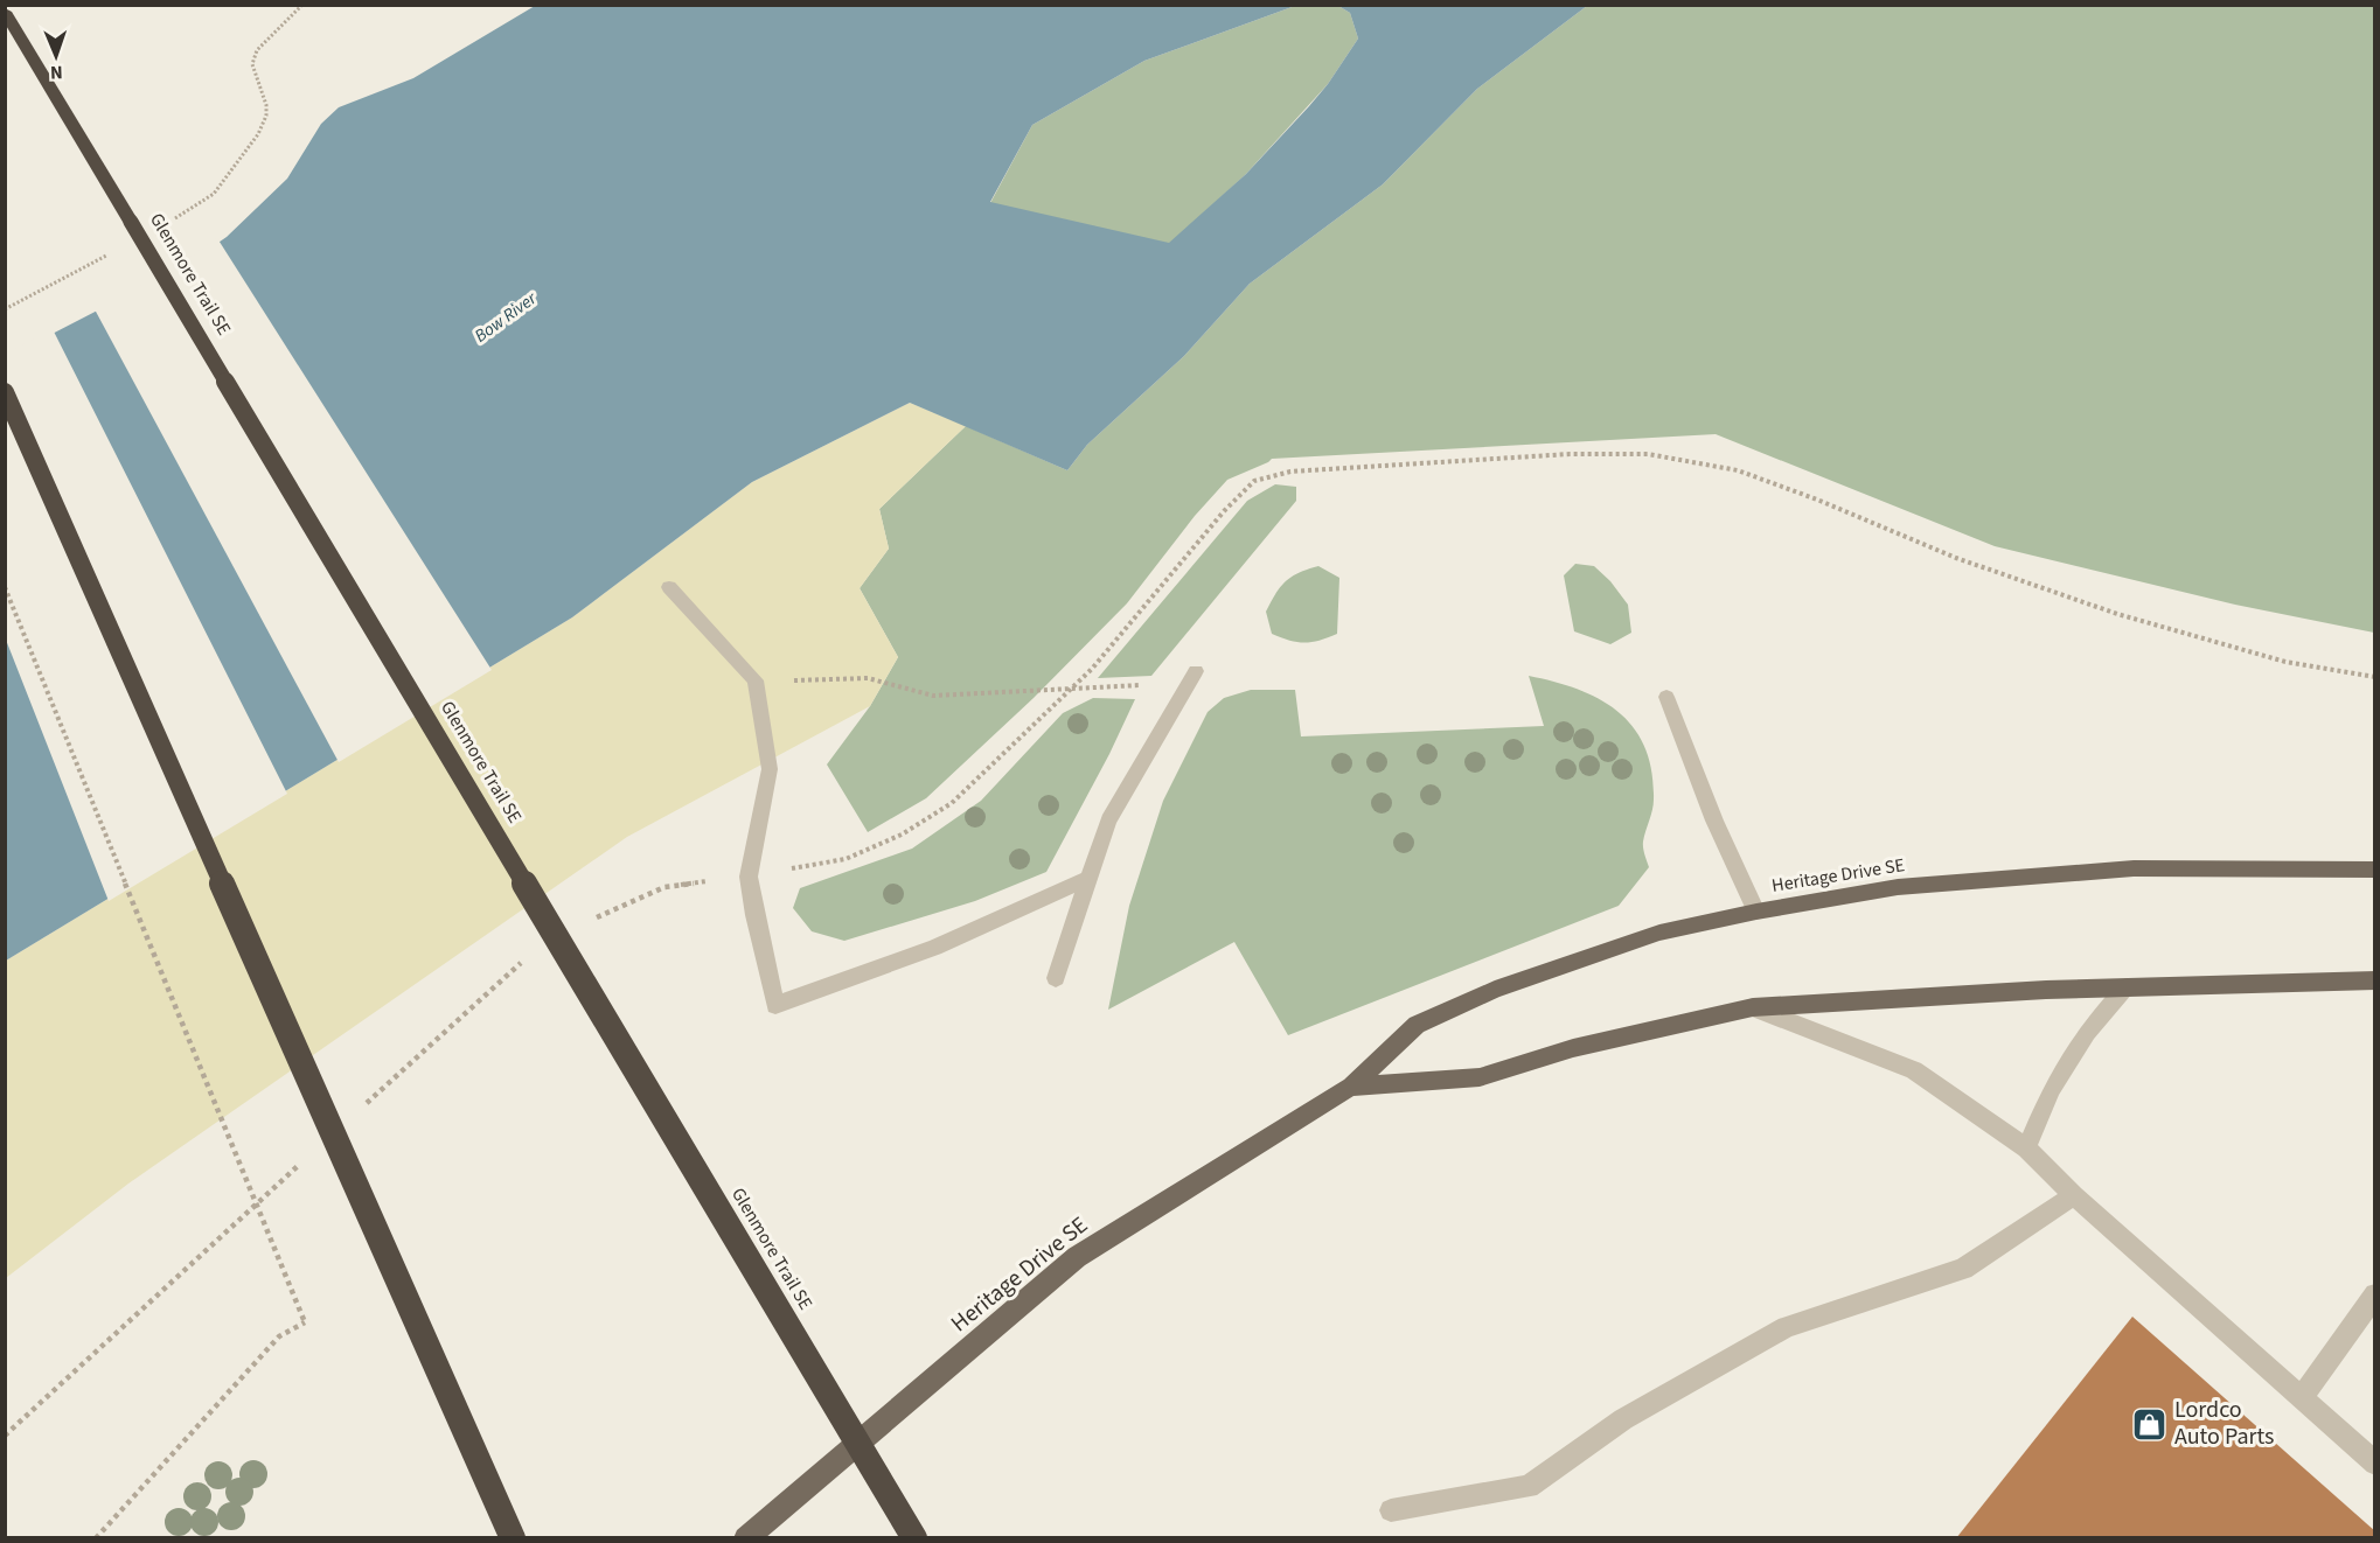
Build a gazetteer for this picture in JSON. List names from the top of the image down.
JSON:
{
  "streets": {
    "highway": ["Glenmore Trail SE"],
    "main road": ["Heritage Drive SE"]
  },
  "water": ["Bow River"],
  "places": {
    "shop": ["Lordco Auto Parts"]
  },
  "north": "bottom"
}
